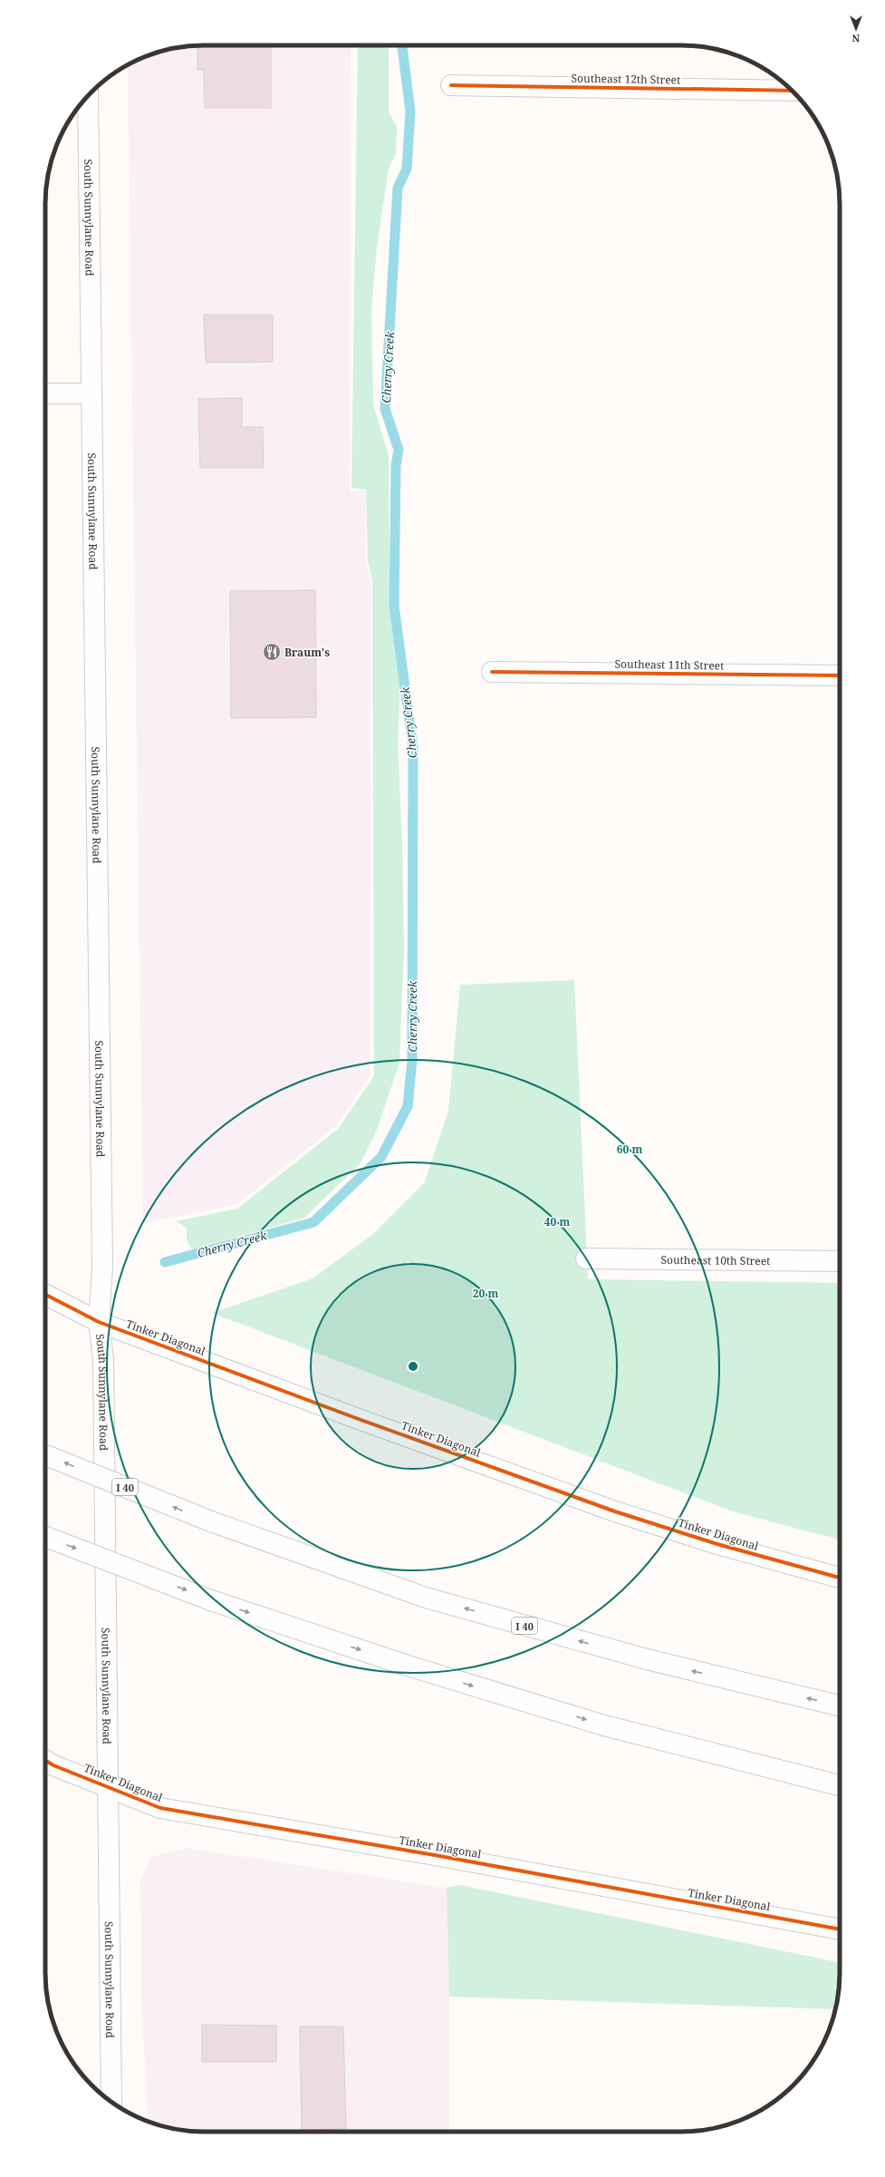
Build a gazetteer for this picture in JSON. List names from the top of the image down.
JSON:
{
  "streets": {
    "main road": [
      "Southeast 12th Street",
      "South Sunnylane Road",
      "Southeast 11th Street",
      "Southeast 10th Street",
      "Tinker Diagonal",
      "I 40"
    ]
  },
  "crossings": [
    ["South Sunnylane Road", "Tinker Diagonal"]
  ],
  "water": ["Cherry Creek"],
  "places": {
    "restaurant": ["Braum's"]
  },
  "north": "bottom",
  "rings": ["60 m", "40 m", "20 m"]
}
